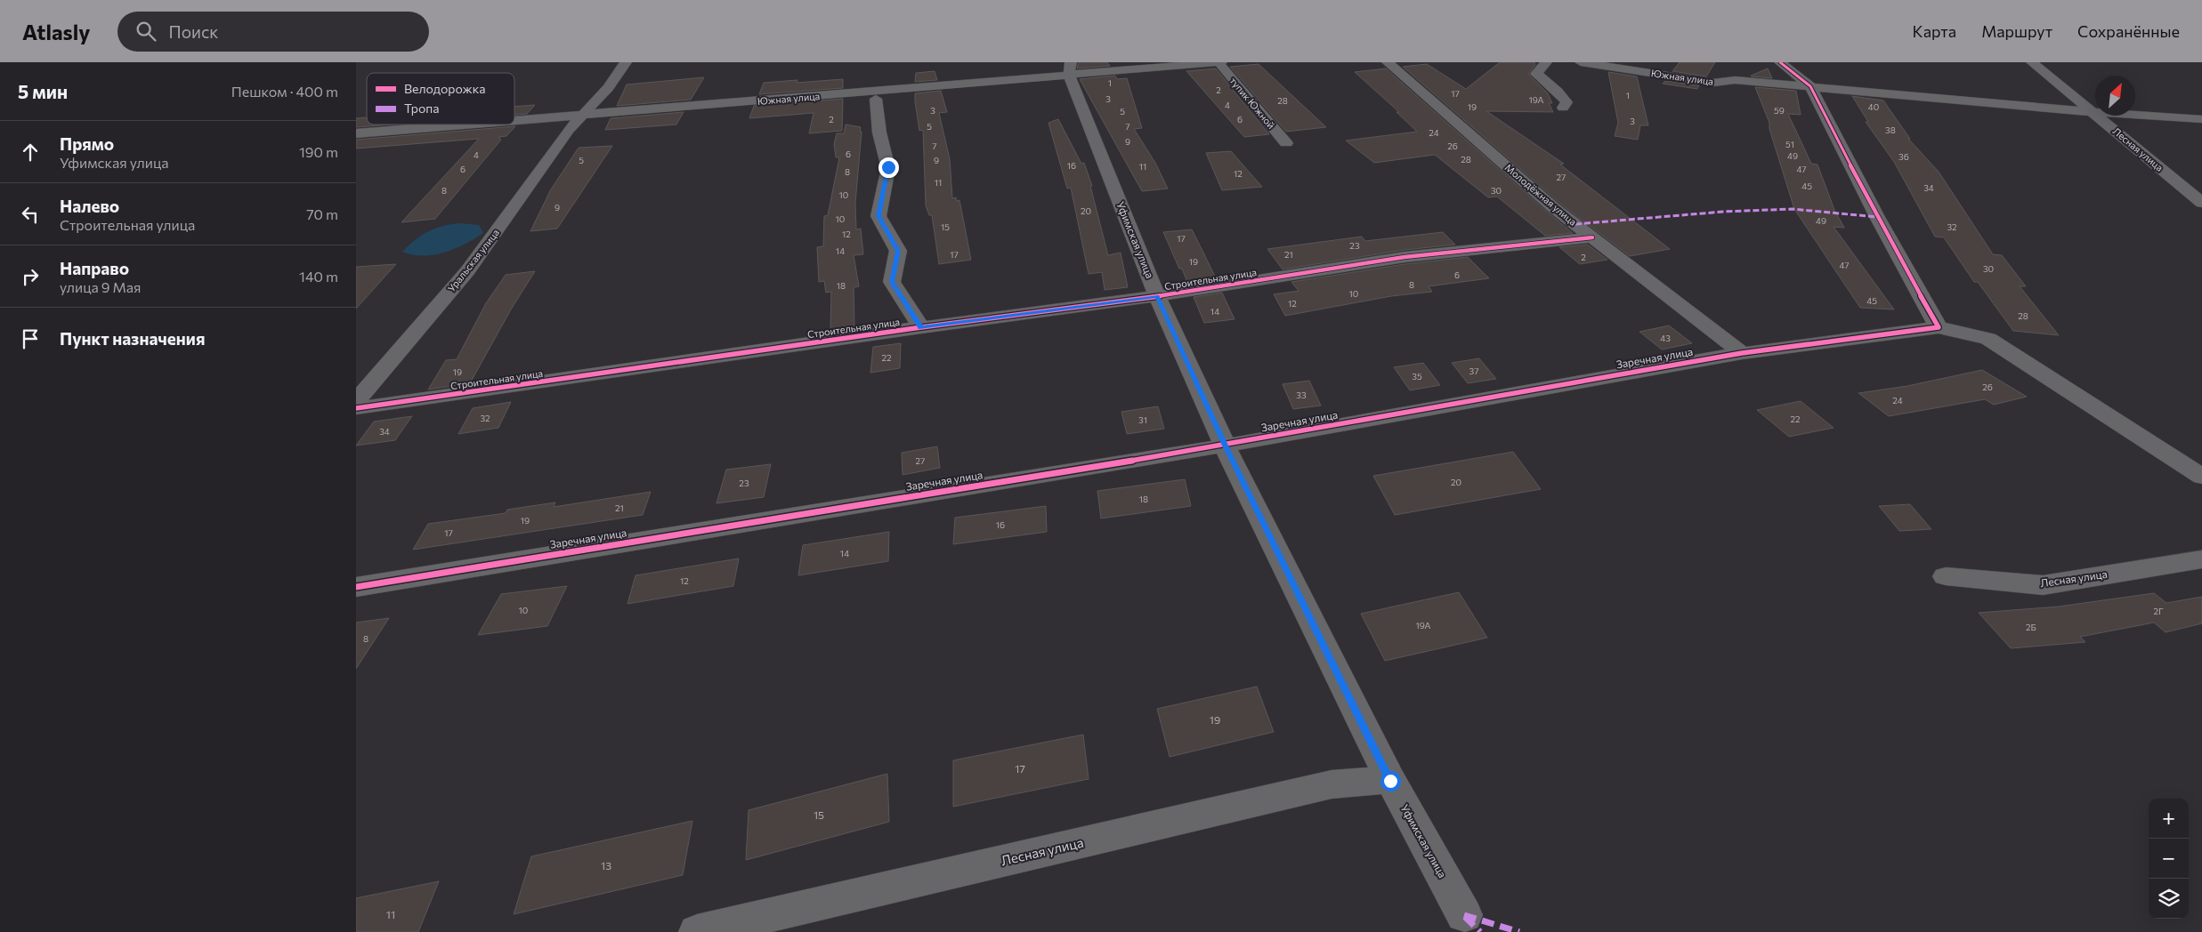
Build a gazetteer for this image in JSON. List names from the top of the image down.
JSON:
{
  "streets": {
    "street": [
      "Южная улица",
      "тупик Южной",
      "Лесная улица",
      "Молодёжная улица",
      "Уфимская улица",
      "Уральская улица",
      "Строительная улица",
      "Заречная улица"
    ]
  },
  "crossings": [
    ["Южная улица", "тупик Южной"],
    ["Южная улица", "Лесная улица"],
    ["Южная улица", "Уфимская улица"],
    ["Южная улица", "Уральская улица"],
    ["Лесная улица", "Уфимская улица"],
    ["Молодёжная улица", "Строительная улица"],
    ["Молодёжная улица", "Заречная улица"],
    ["Уфимская улица", "Строительная улица"],
    ["Уфимская улица", "Заречная улица"]
  ],
  "house_numbers": [
    "1",
    "2",
    "17",
    "1",
    "3",
    "19А",
    "28",
    "4",
    "19",
    "40",
    "3",
    "59",
    "5",
    "2",
    "6",
    "3",
    "5",
    "7",
    "38",
    "24",
    "9",
    "51",
    "7",
    "26",
    "6",
    "4",
    "49",
    "36",
    "28",
    "5",
    "9",
    "16",
    "11",
    "6",
    "47",
    "8",
    "12",
    "27",
    "11",
    "45",
    "34",
    "8",
    "30",
    "10",
    "9",
    "20",
    "10",
    "49",
    "15",
    "32",
    "12",
    "17",
    "23",
    "14",
    "17",
    "21",
    "2",
    "19",
    "47",
    "30",
    "6",
    "8",
    "18",
    "10",
    "45",
    "12",
    "14",
    "28",
    "43",
    "22",
    "37",
    "19",
    "35",
    "26",
    "33",
    "24",
    "32",
    "22",
    "31",
    "34",
    "27",
    "20",
    "23",
    "18",
    "21",
    "19",
    "16",
    "17",
    "14",
    "12",
    "10",
    "2Г",
    "19А",
    "2Б",
    "8",
    "19",
    "17",
    "15",
    "13",
    "11"
  ],
  "legend": ["Велодорожка", "Тропа"],
  "north": "top right",
  "page": {
    "header": "Atlasly",
    "search": "Поиск",
    "nav": ["Карта", "Маршрут", "Сохранённые"],
    "heading": ["5 мин", "Пешком · 400 m"],
    "list": [
      ["Прямо", "Уфимская улица", "190 m"],
      ["Налево", "Строительная улица", "70 m"],
      ["Направо", "улица 9 Мая", "140 m"],
      "Пункт назначения"
    ],
    "map_buttons": ["+", "−"]
  }
}
